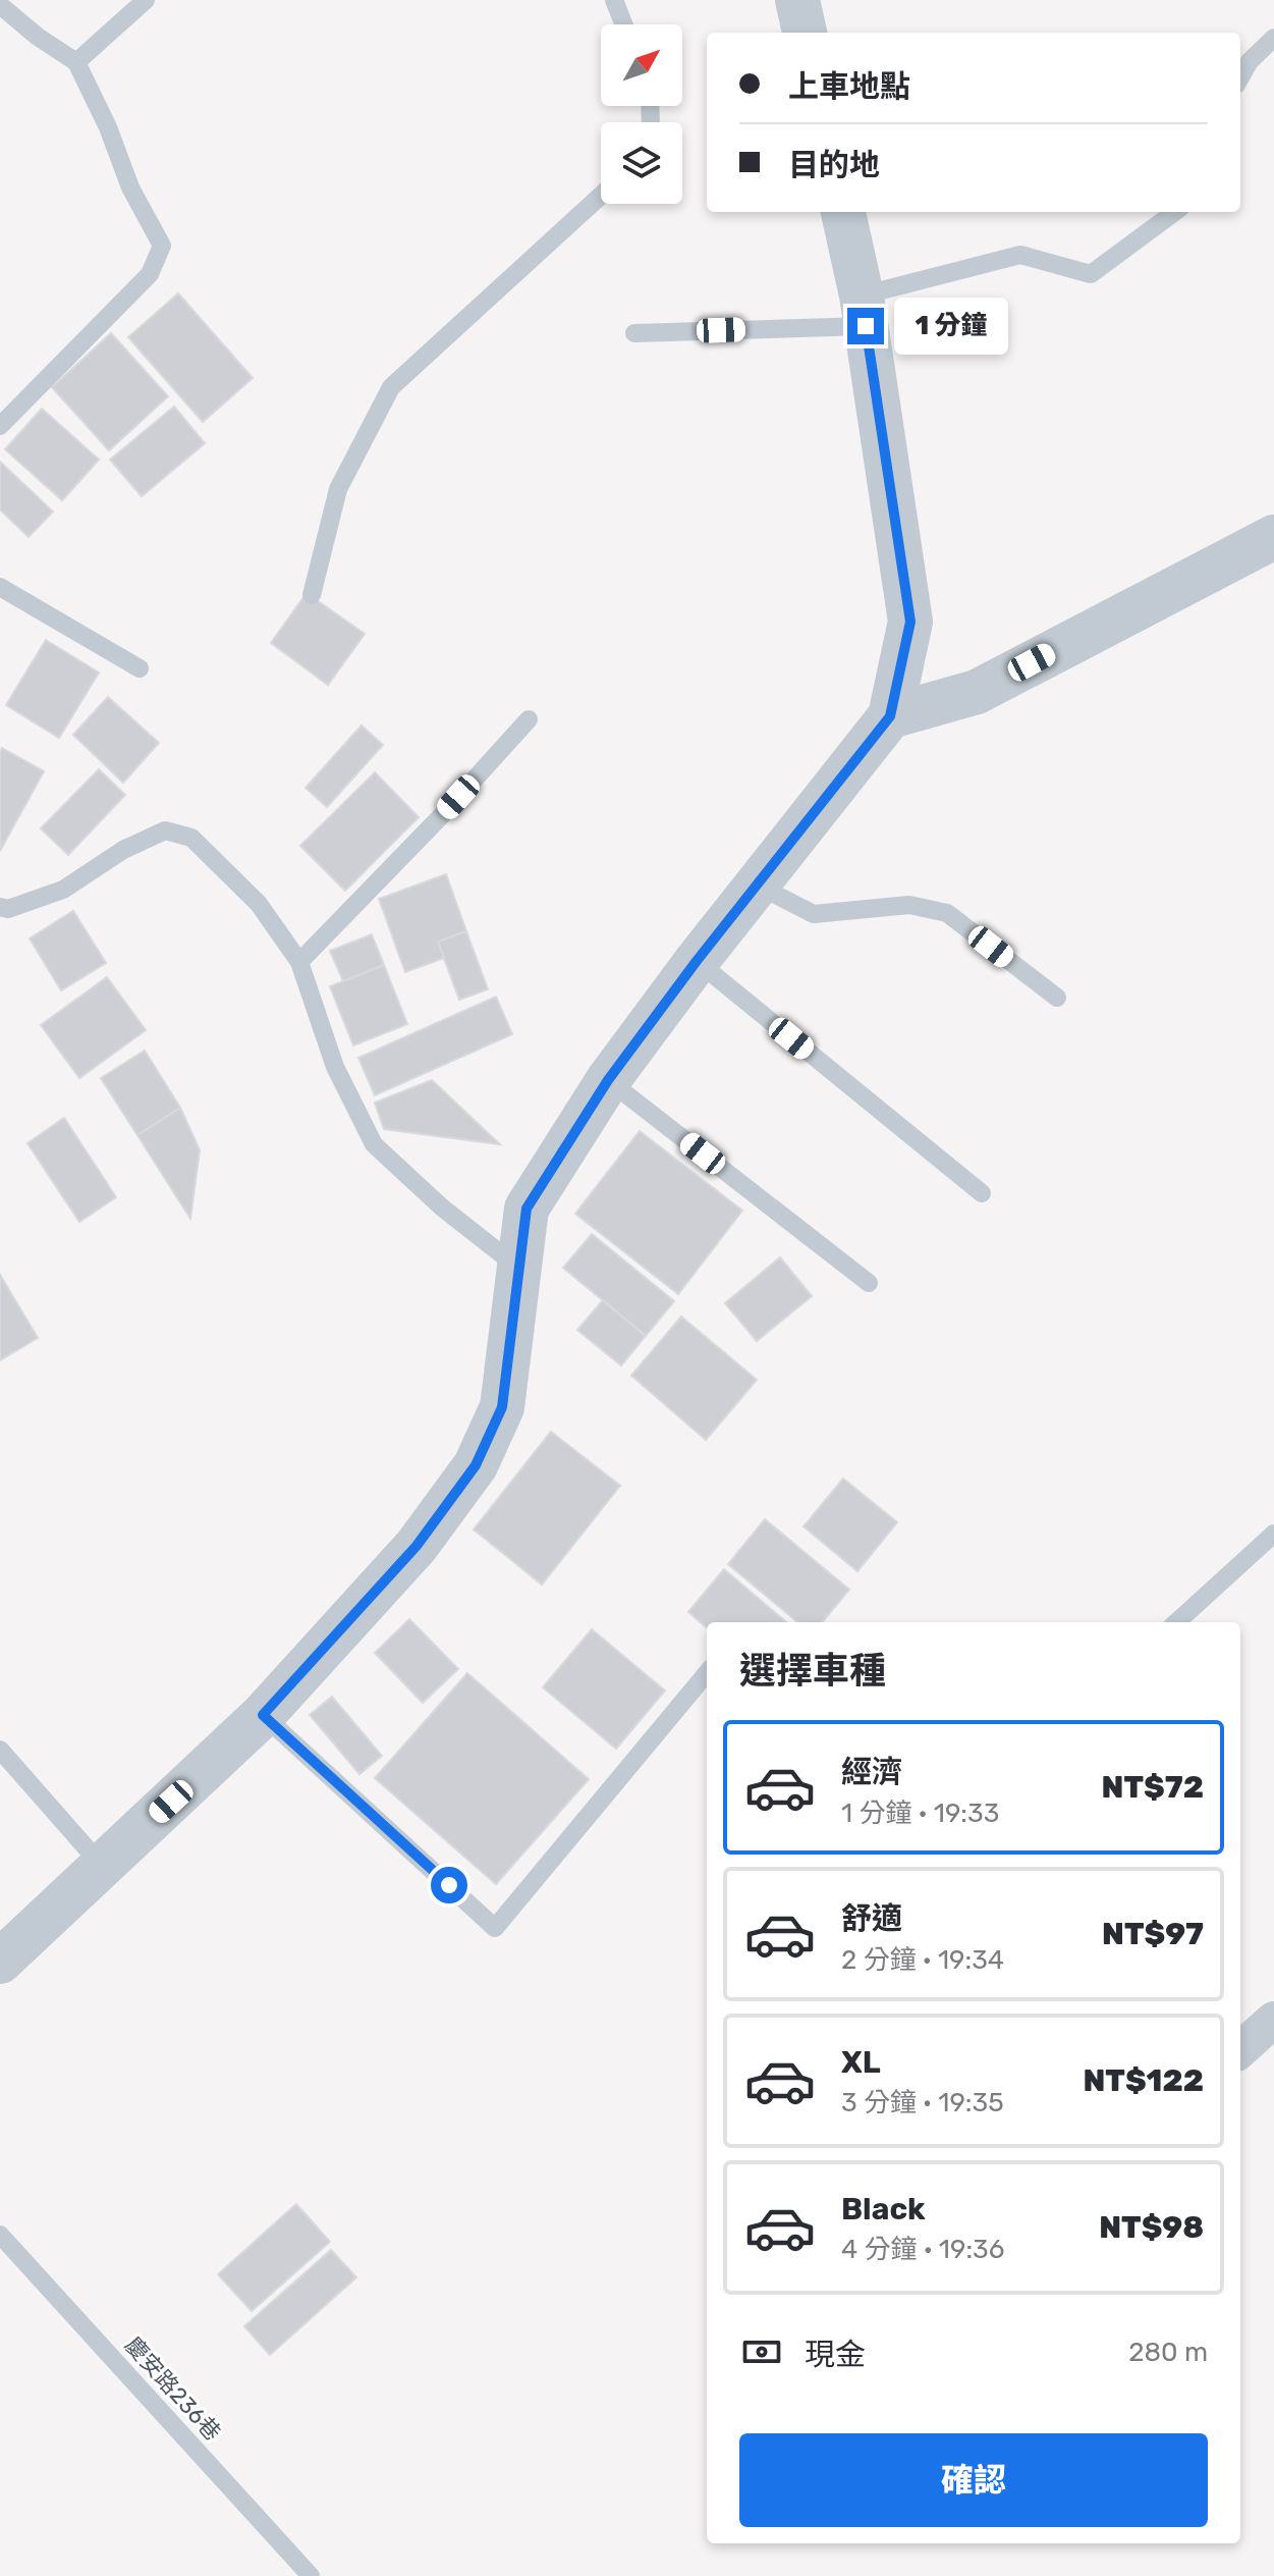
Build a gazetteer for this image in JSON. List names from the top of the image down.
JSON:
{
  "streets": {
    "lane": ["慶安路236巷"]
  },
  "north": "top right",
  "page": {
    "banner": ["上車地點", "目的地"],
    "bubble": "1 分鐘",
    "heading": "選擇車種",
    "list": [
      {
        "name": "經濟",
        "note": "1 分鐘 · 19:33",
        "value": "NT$72"
      },
      {
        "name": "舒適",
        "note": "2 分鐘 · 19:34",
        "value": "NT$97"
      },
      {
        "name": "XL",
        "note": "3 分鐘 · 19:35",
        "value": "NT$122"
      },
      {
        "name": "Black",
        "note": "4 分鐘 · 19:36",
        "value": "NT$98"
      }
    ],
    "pay": ["現金", "280 m"],
    "buttons": "確認"
  }
}
